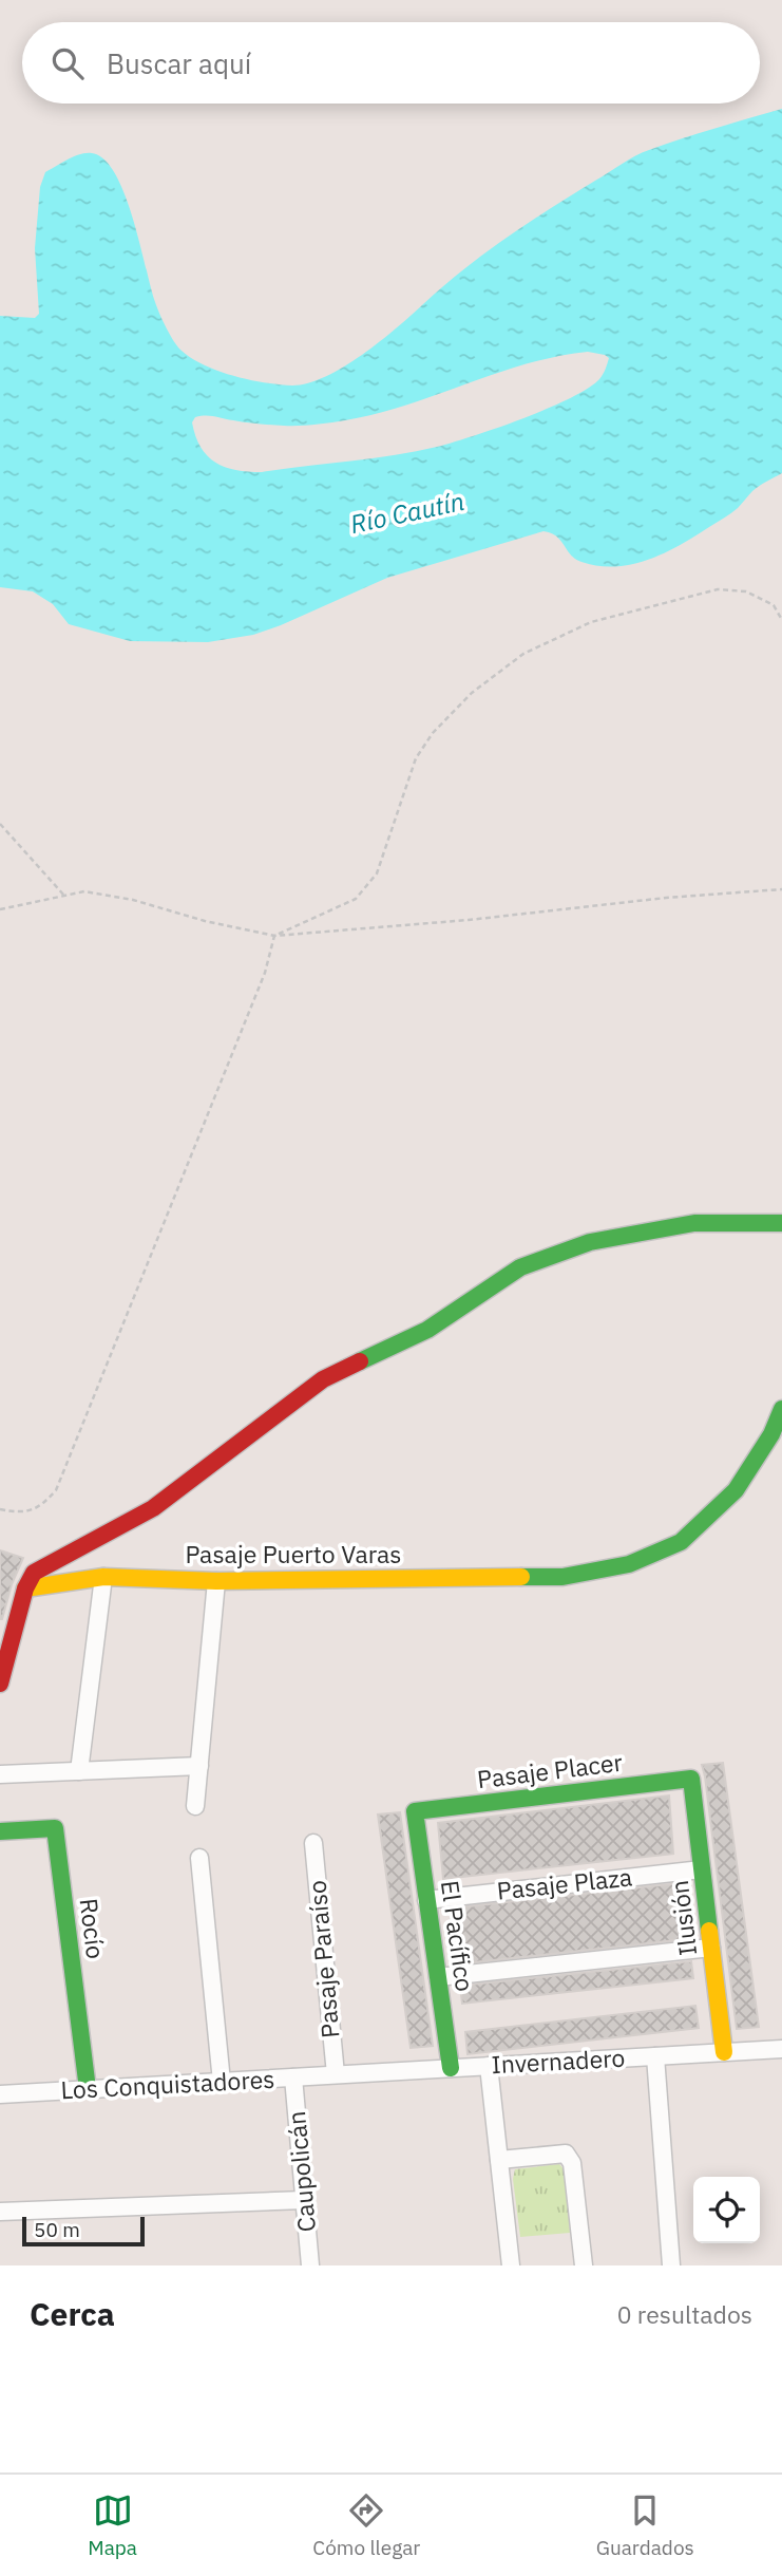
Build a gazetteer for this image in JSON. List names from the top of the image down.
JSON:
{
  "streets": {
    "street": [
      "Pasaje Puerto Varas",
      "Pasaje Placer",
      "Pasaje Plaza",
      "Ilusión",
      "Rocío",
      "El Pacífico",
      "Pasaje Paraíso",
      "Invernadero",
      "Los Conquistadores",
      "Caupolicán"
    ]
  },
  "crossings": [
    ["Pasaje Placer", "Ilusión"],
    ["Pasaje Placer", "El Pacífico"],
    ["Pasaje Plaza", "Ilusión"],
    ["Pasaje Plaza", "El Pacífico"],
    ["Ilusión", "Invernadero"],
    ["Rocío", "Los Conquistadores"],
    ["El Pacífico", "Invernadero"],
    ["Pasaje Paraíso", "Invernadero"],
    ["Pasaje Paraíso", "Los Conquistadores"],
    ["Invernadero", "Los Conquistadores"],
    ["Los Conquistadores", "Caupolicán"]
  ],
  "water": ["Río Cautín"],
  "scale_bar": "50 m",
  "page": {
    "search": "Buscar aquí",
    "scale": "50 m",
    "heading": ["Cerca", "0 resultados"],
    "nav": ["Mapa", "Cómo llegar", "Guardados"]
  }
}
